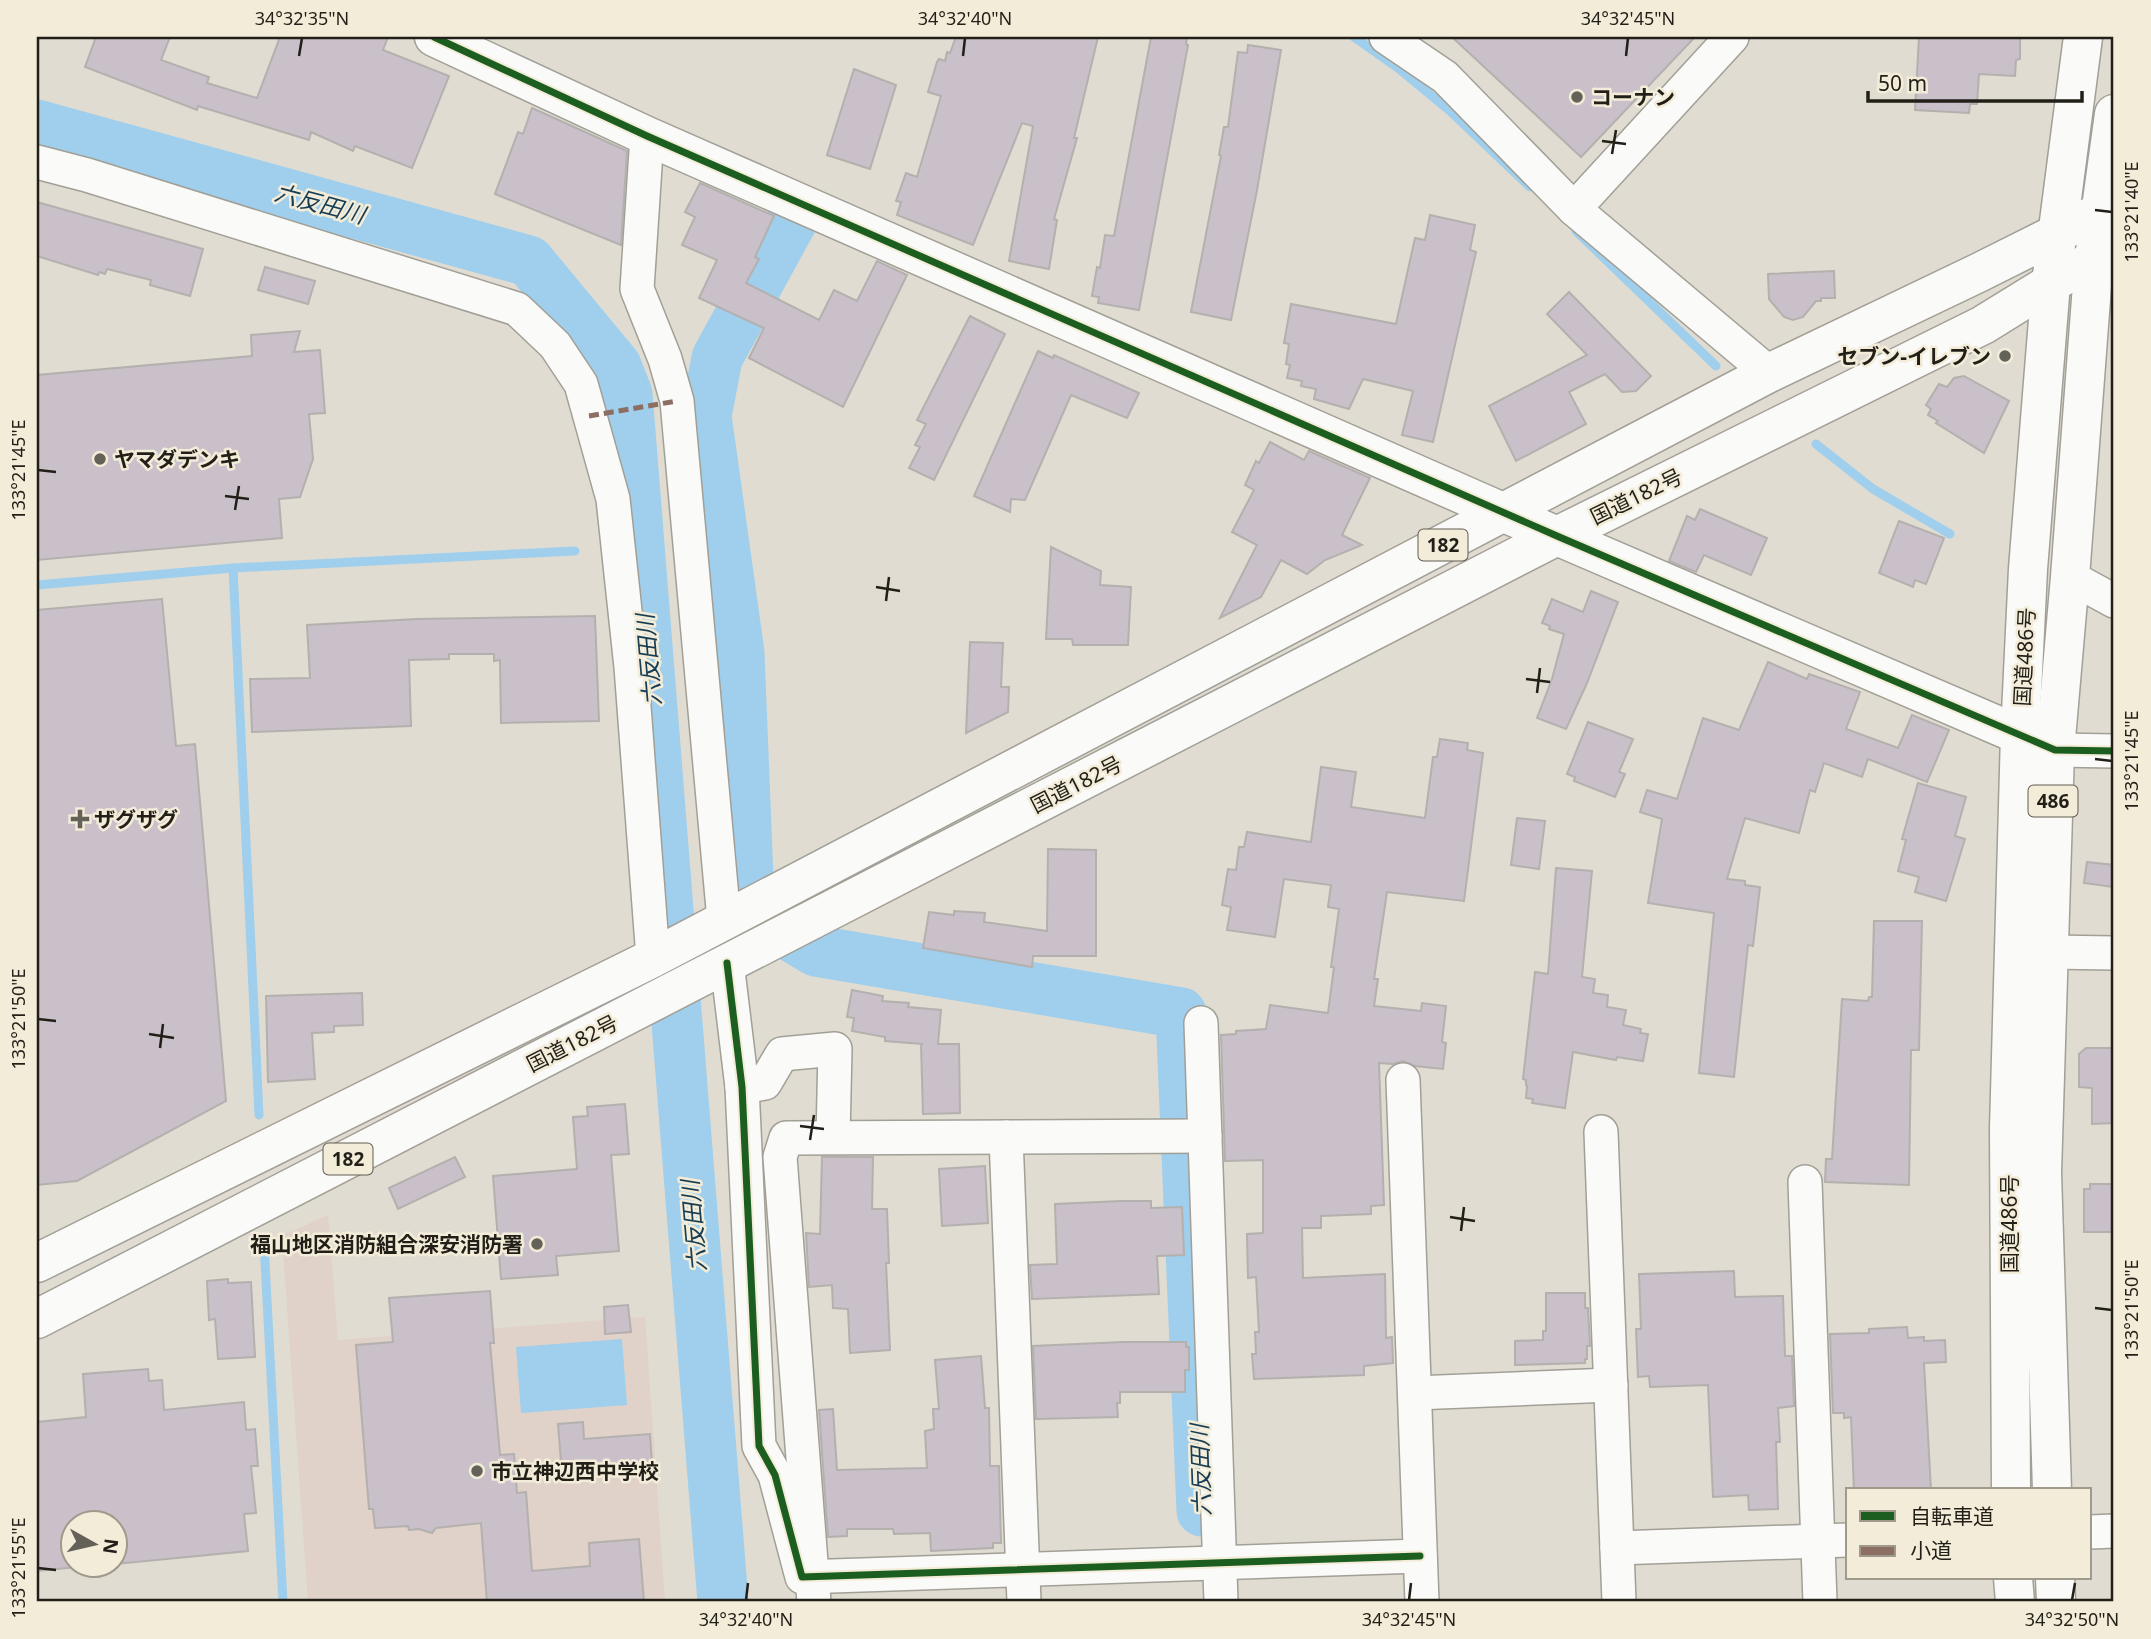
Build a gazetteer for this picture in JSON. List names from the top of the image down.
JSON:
{
  "streets": {
    "main road": [
      "国道182号",
      "182",
      "国道486号",
      "486"
    ]
  },
  "crossings": [
    ["国道182号", "国道486号"]
  ],
  "water": ["六反田川"],
  "places": {
    "other": [
      "コーナン",
      "セブン-イレブン",
      "ヤマダデンキ",
      "福山地区消防組合深安消防署",
      "市立神辺西中学校"
    ],
    "health": ["ザグザグ"]
  },
  "legend": ["自転車道", "小道"],
  "scale_bar": "50 m",
  "north": "right",
  "coordinates": [
    "34°32'35\"N",
    "34°32'40\"N",
    "34°32'45\"N",
    "133°21'40\"E",
    "133°21'45\"E",
    "133°21'50\"E",
    "133°21'55\"E",
    "34°32'50\"N"
  ]
}
